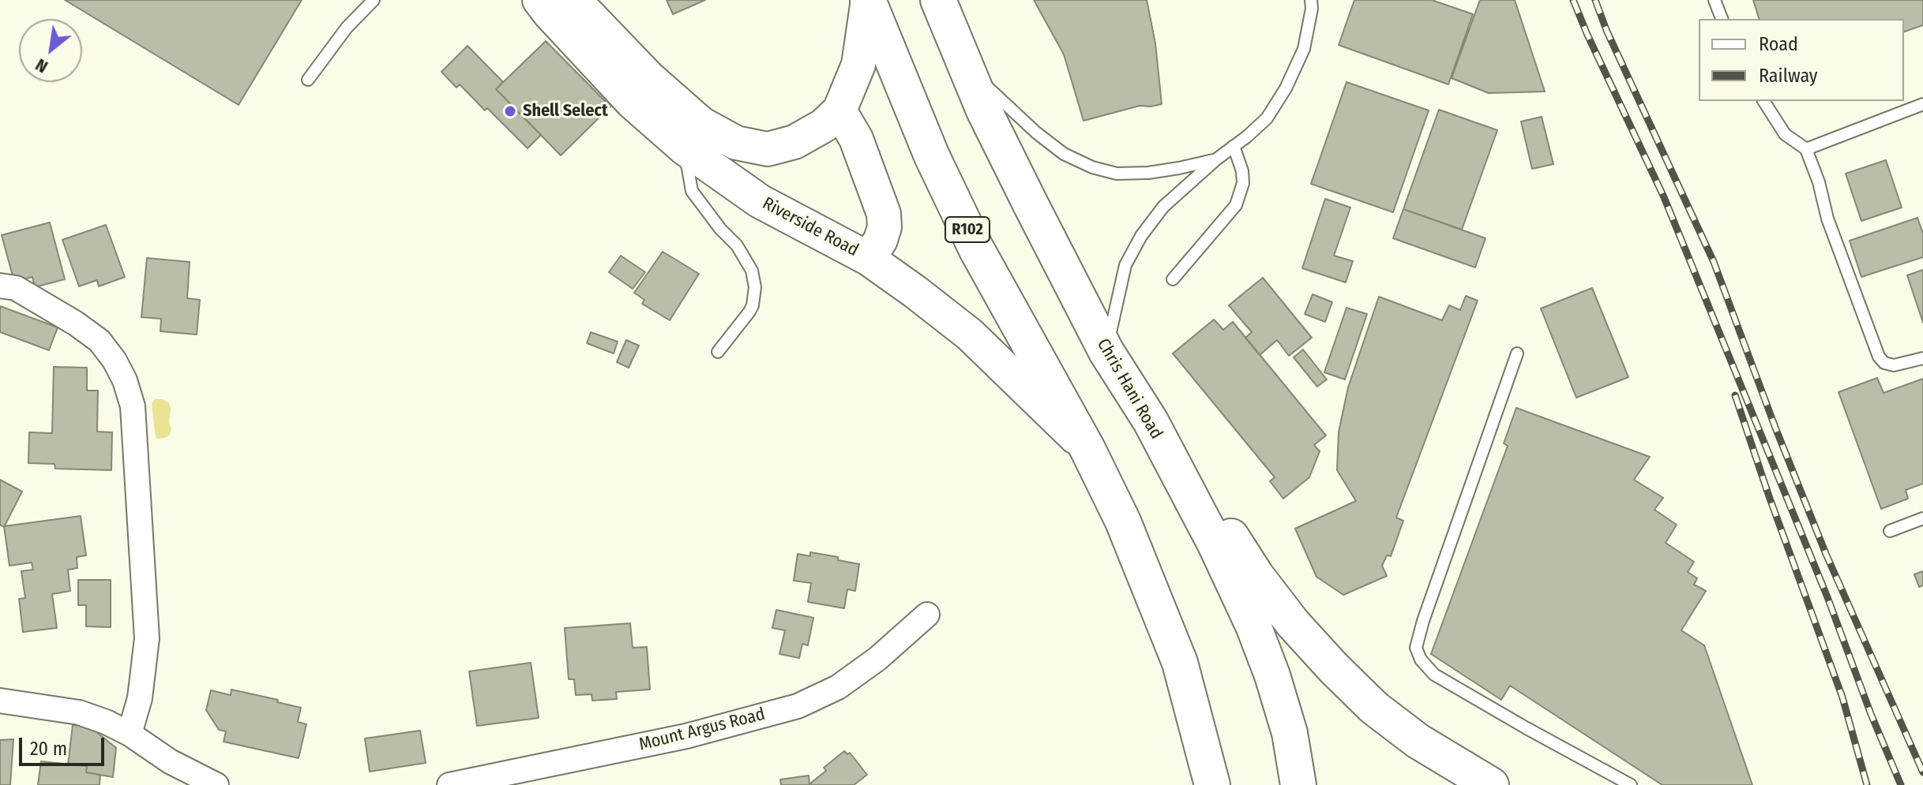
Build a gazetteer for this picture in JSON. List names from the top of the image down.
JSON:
{
  "streets": {
    "main road": ["Riverside Road", "R102", "Chris Hani Road"],
    "street": ["Mount Argus Road"]
  },
  "crossings": [
    ["Riverside Road", "R102"]
  ],
  "places": ["Shell Select"],
  "legend": ["Road", "Railway"],
  "scale_bar": "20 m",
  "north": "bottom left"
}
